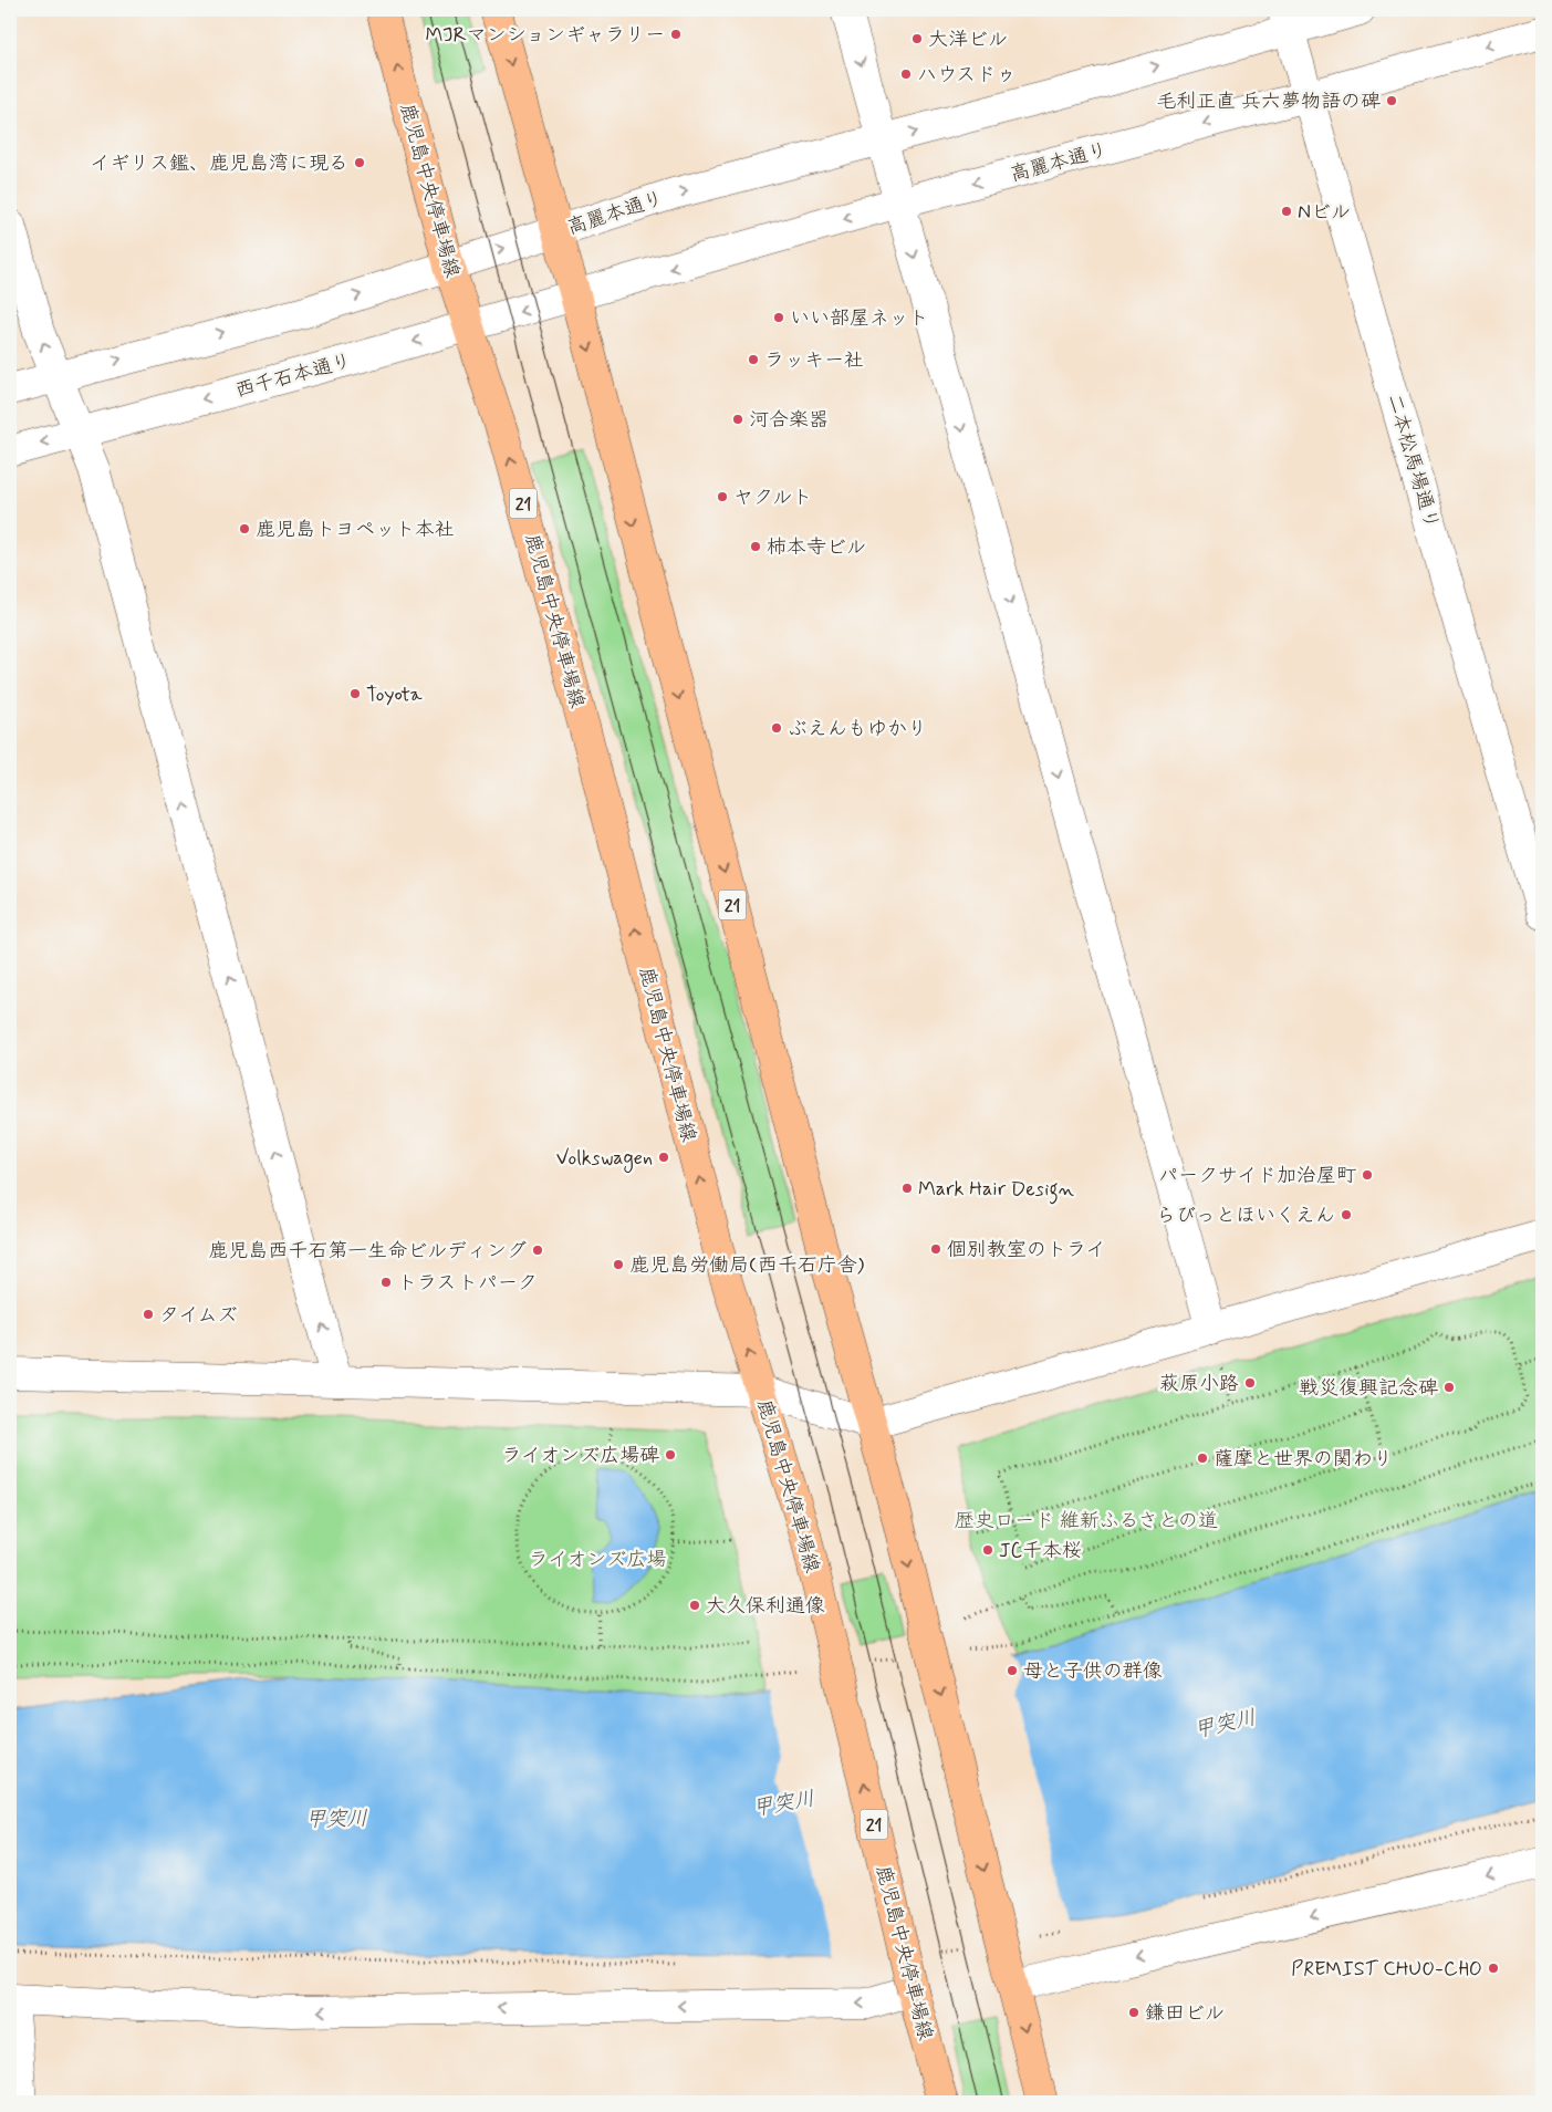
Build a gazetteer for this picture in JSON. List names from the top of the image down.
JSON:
{
  "streets": {
    "main road": ["鹿児島中央停車場線", "21"],
    "street": ["高麗本通り", "西千石本通り", "二本松馬場通り"]
  },
  "crossings": [
    ["高麗本通り", "鹿児島中央停車場線"],
    ["高麗本通り", "西千石本通り"],
    ["高麗本通り", "二本松馬場通り"],
    ["高麗本通り", "21"],
    ["鹿児島中央停車場線", "西千石本通り"],
    ["西千石本通り", "21"]
  ],
  "water": ["甲突川"],
  "parks": ["歴史ロード 維新ふるさとの道", "ライオンズ広場"],
  "places": [
    "MJRマンションギャラリー",
    "大洋ビル",
    "ハウスドゥ",
    "毛利正直 兵六夢物語の碑",
    "イギリス鑑、鹿児島湾に現る",
    "Nビル",
    "いい部屋ネット",
    "ラッキー社",
    "河合楽器",
    "ヤクルト",
    "鹿児島トヨペット本社",
    "柿本寺ビル",
    "Toyota",
    "ぶえんもゆかり",
    "Volkswagen",
    "パークサイド加治屋町",
    "Mark Hair Design",
    "らびっとほいくえん",
    "個別教室のトライ",
    "鹿児島西千石第一生命ビルディング",
    "鹿児島労働局(西千石庁舎)",
    "トラストパーク",
    "タイムズ",
    "萩原小路",
    "戦災復興記念碑",
    "ライオンズ広場碑",
    "薩摩と世界の関わり",
    "JC千本桜",
    "大久保利通像",
    "母と子供の群像",
    "PREMIST CHUO-CHO",
    "鎌田ビル"
  ]
}
